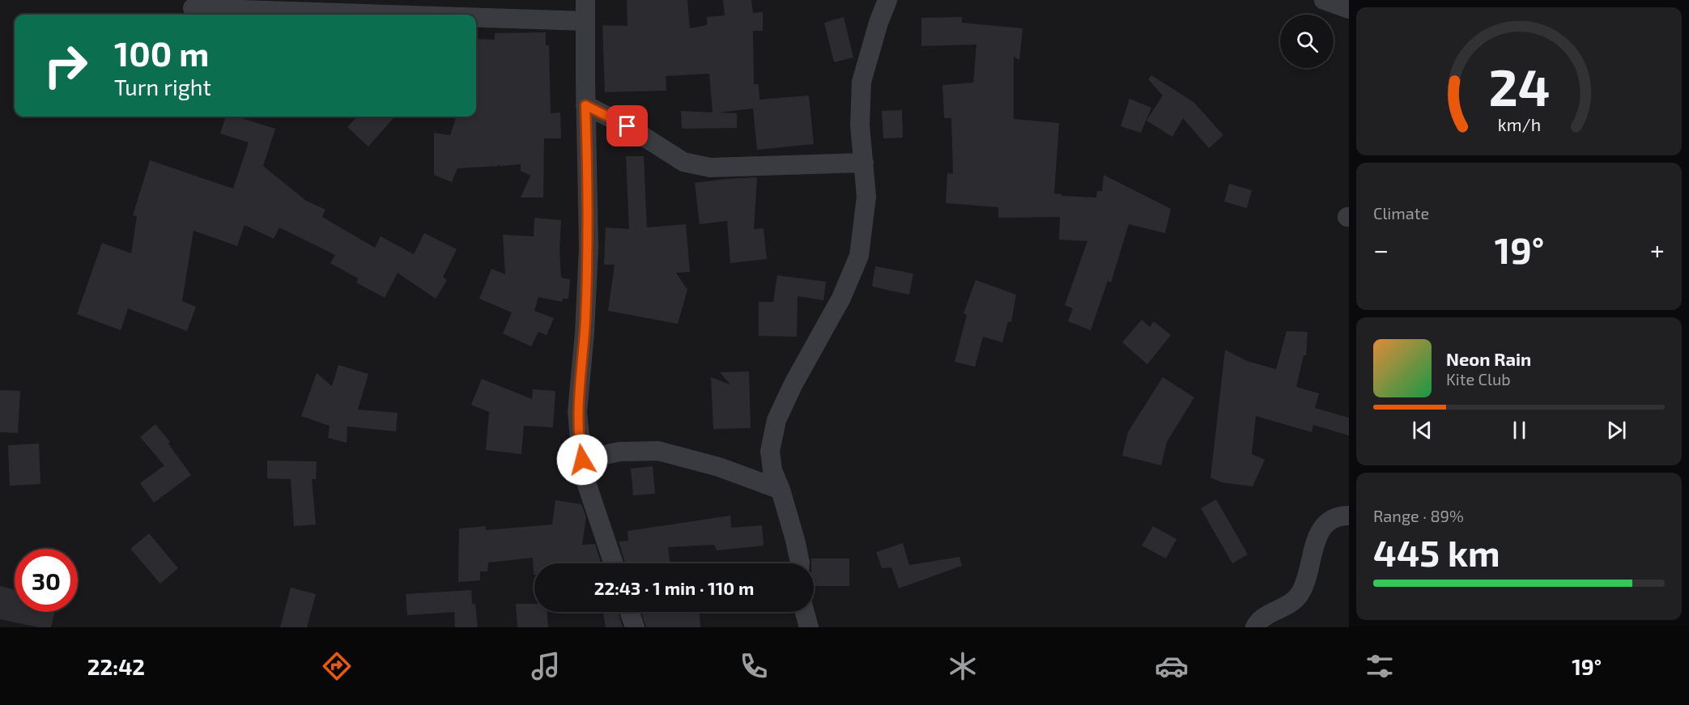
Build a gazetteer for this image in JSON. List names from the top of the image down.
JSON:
{
  "page": {
    "turn": ["100 m", "Turn right"],
    "tile": [
      "Climate",
      ["Range · 89%", "445 km"]
    ],
    "heat": ["−", "19°", "+"],
    "song": ["Neon Rain", "Kite Club"],
    "limit": "30",
    "trip": "22:43 · 1 min · 110 m",
    "tabs": ["22:42", "19°"],
    "gauge": ["24", "km/h"]
  }
}
